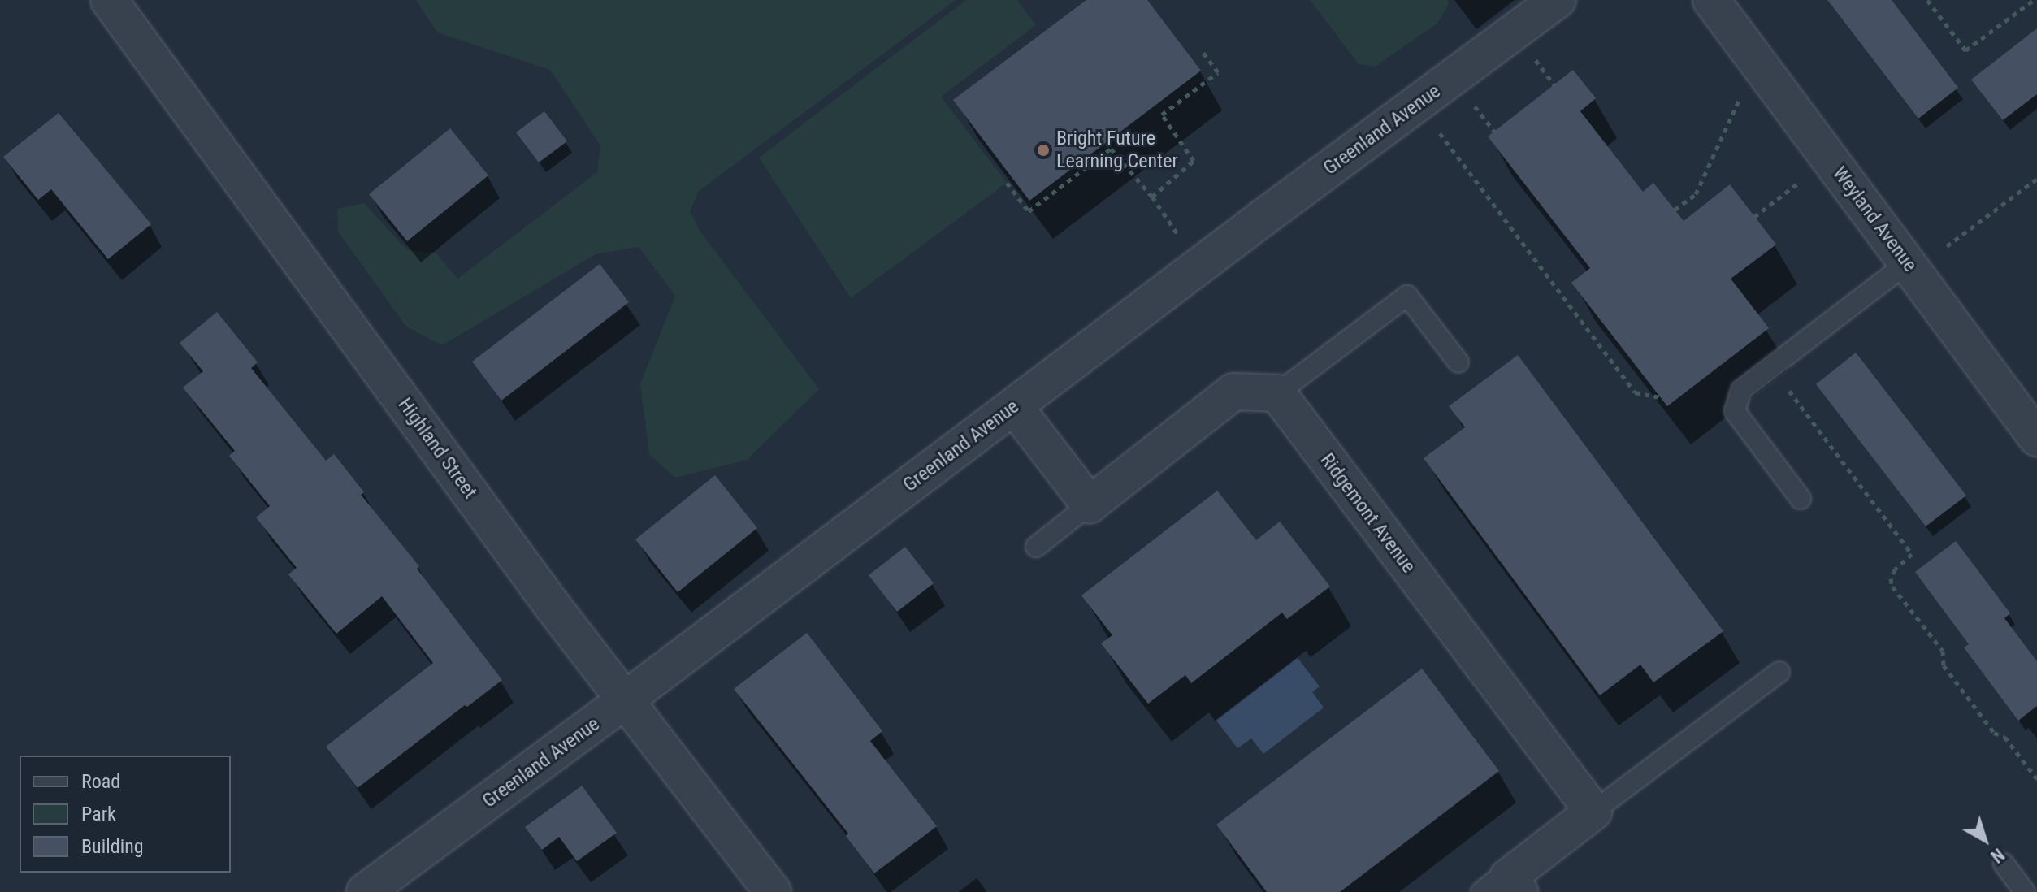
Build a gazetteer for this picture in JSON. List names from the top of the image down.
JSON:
{
  "streets": {
    "street": [
      "Greenland Avenue",
      "Weyland Avenue",
      "Highland Street",
      "Ridgemont Avenue"
    ]
  },
  "crossings": [
    ["Greenland Avenue", "Highland Street"]
  ],
  "places": ["Bright Future Learning Center"],
  "legend": ["Road", "Park", "Building"],
  "north": "bottom right"
}
